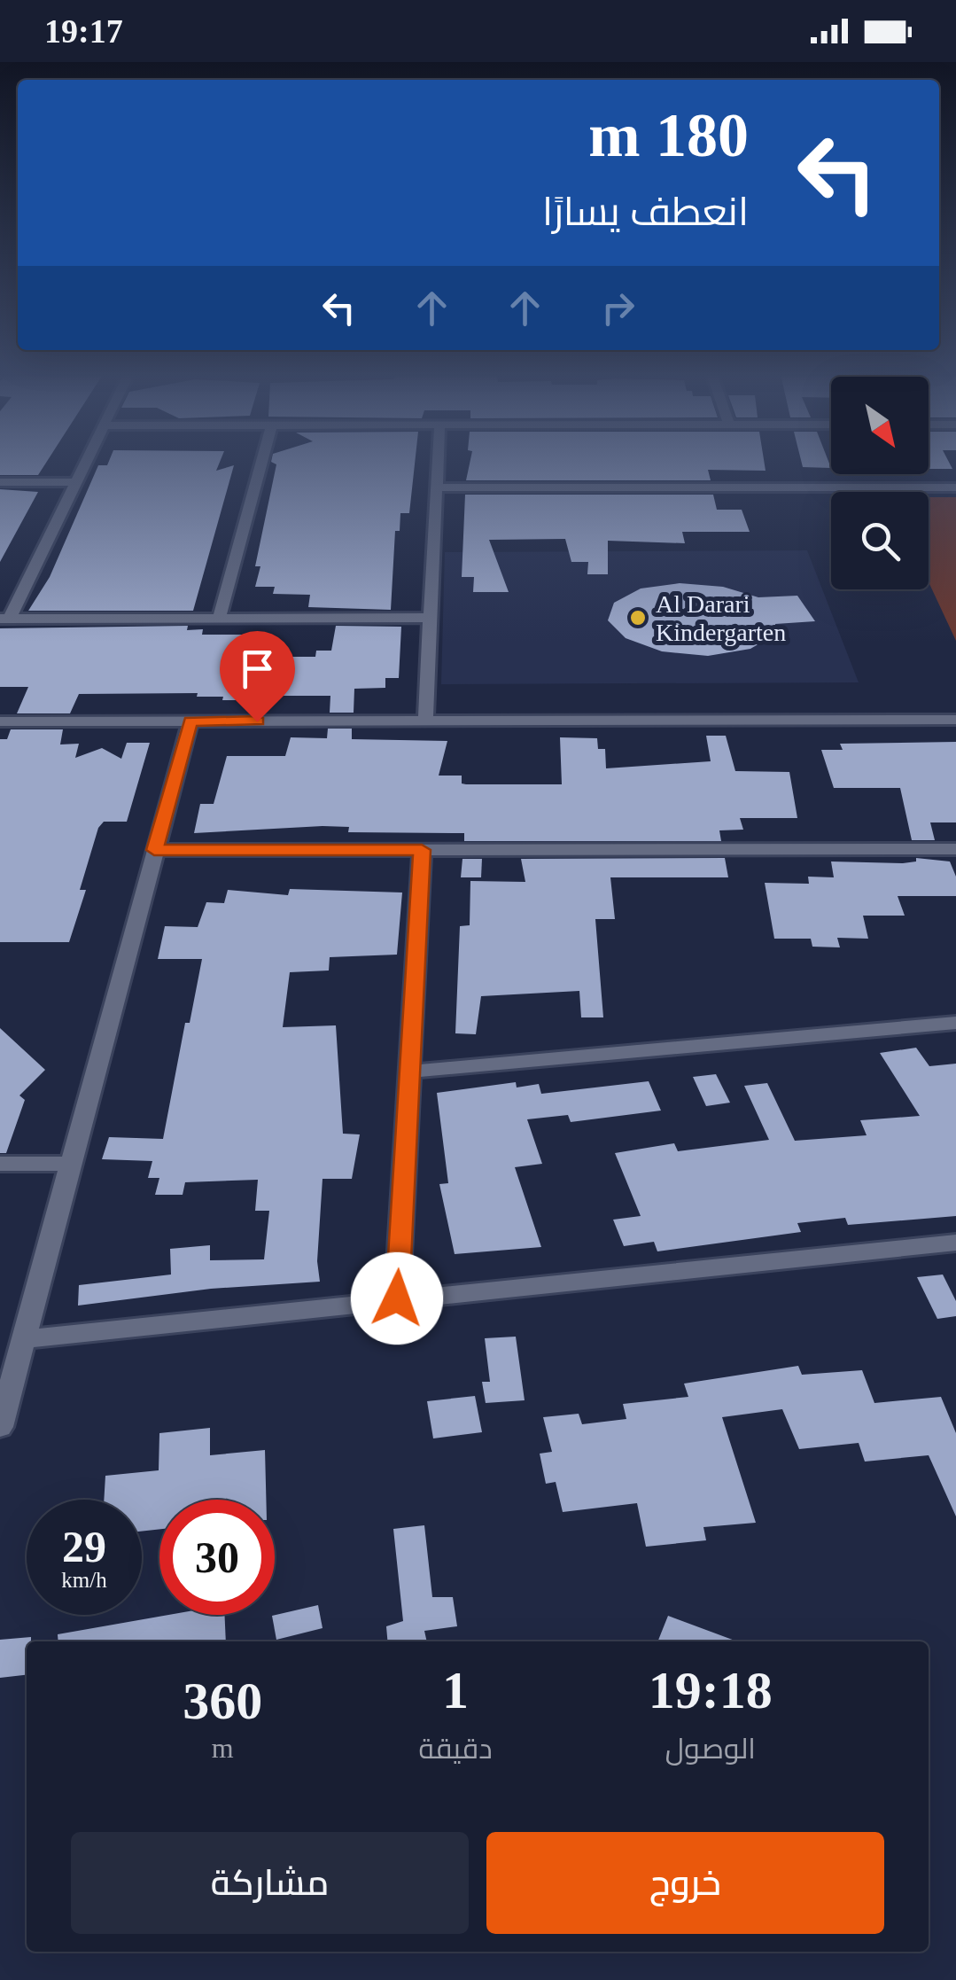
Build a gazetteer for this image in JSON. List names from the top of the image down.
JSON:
{
  "places": ["Al Darari Kindergarten"],
  "north": "bottom right",
  "page": {
    "status": "19:17",
    "turn": ["180 m", "انعطف يسارًا"],
    "speed": "29 km/h",
    "limit": "30",
    "eta": [
      "19:18",
      "الوصول",
      "1",
      "دقيقة",
      "360",
      "m"
    ],
    "buttons": ["خروج", "مشاركة"]
  }
}
